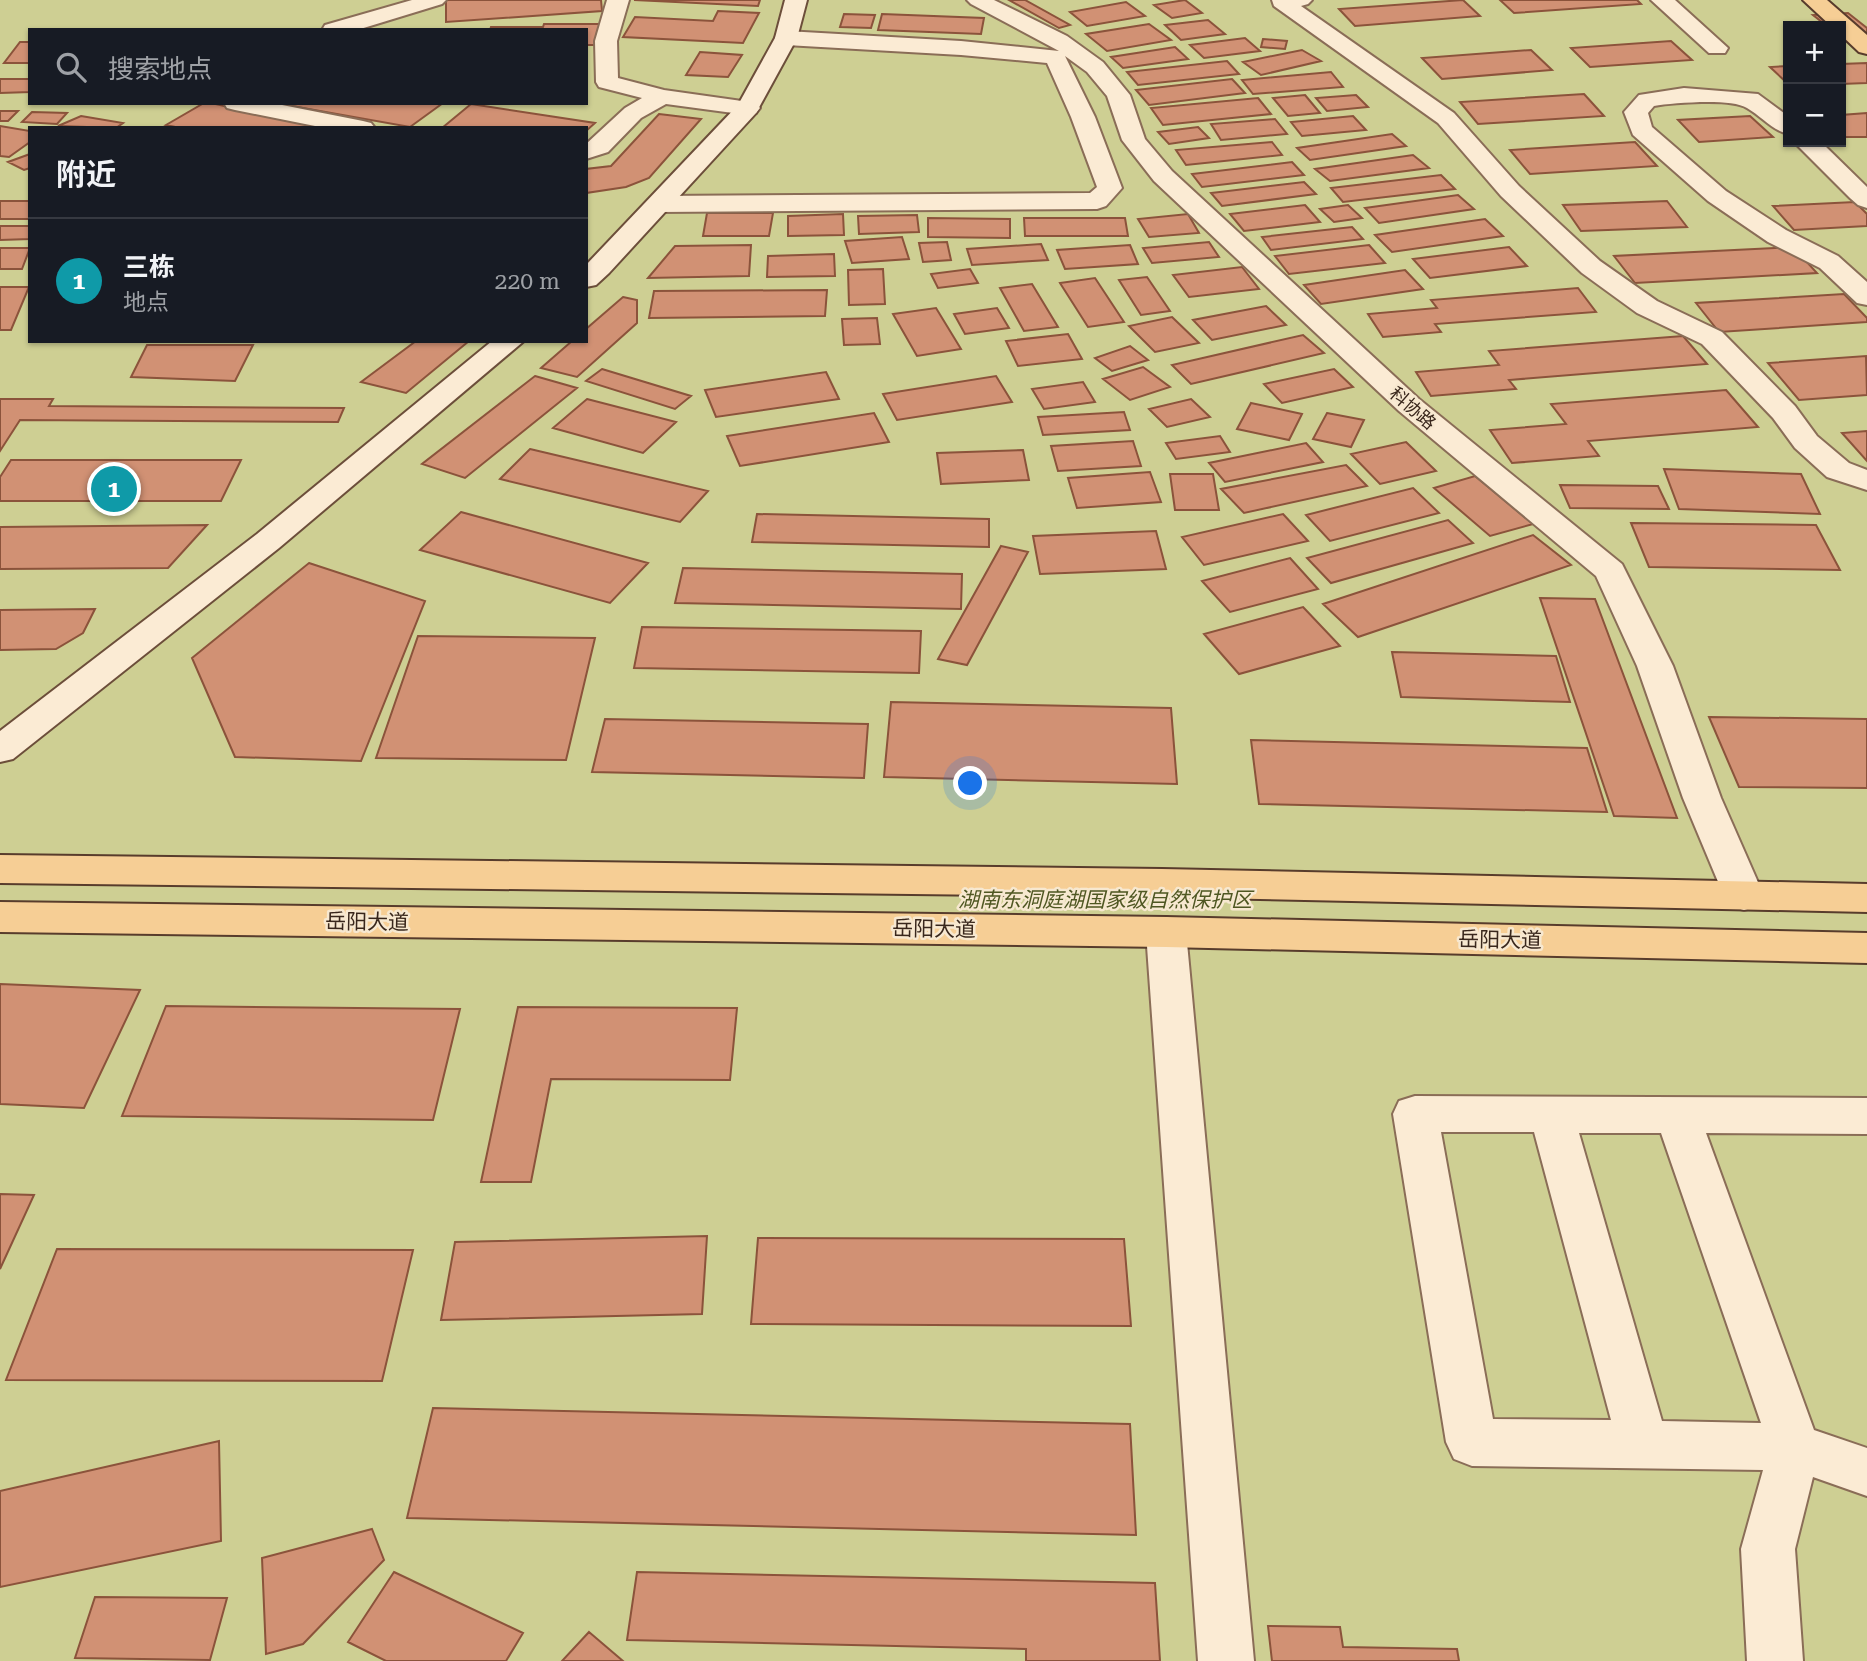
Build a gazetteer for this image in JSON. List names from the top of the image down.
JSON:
{
  "streets": {
    "main road": ["岳阳大道"],
    "street": ["科协路"]
  },
  "parks": ["湖南东洞庭湖国家级自然保护区"],
  "page": {
    "map_buttons": ["+", "−"],
    "search": "搜索地点",
    "heading": "附近",
    "list": [
      {
        "mark": "1",
        "name": "三栋",
        "note": "地点",
        "value": "220 m"
      }
    ],
    "pins": "1"
  }
}
